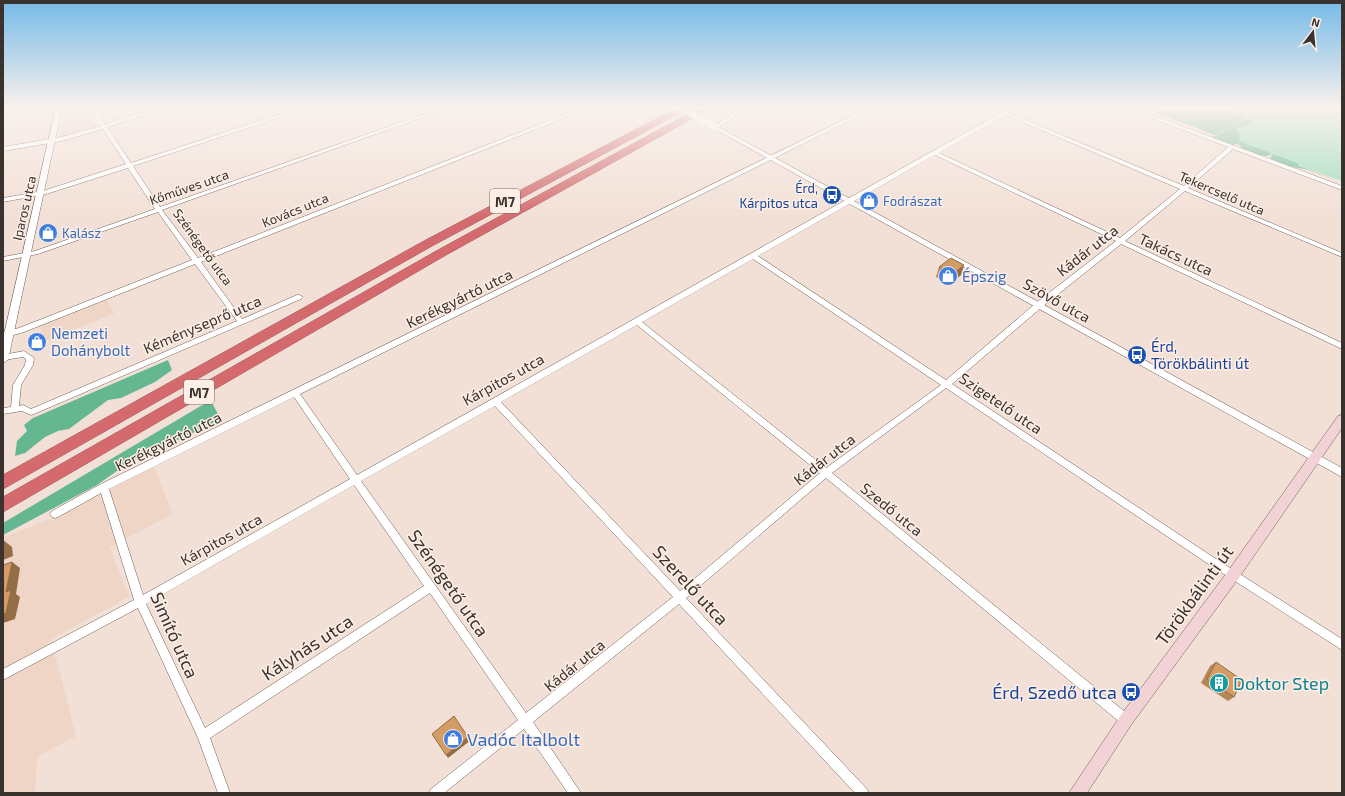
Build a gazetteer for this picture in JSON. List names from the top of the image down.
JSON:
{
  "streets": {
    "highway": ["M7"],
    "main road": ["Törökbálinti út"],
    "street": [
      "Kőműves utca",
      "Tekercselő utca",
      "Iparos utca",
      "Kovács utca",
      "Szénégető utca",
      "Kádár utca",
      "Takács utca",
      "Kerékgyártó utca",
      "Szövő utca",
      "Kéményseprő utca",
      "Kárpitos utca",
      "Szigetelő utca",
      "Szedő utca",
      "Szerelő utca",
      "Simító utca",
      "Kályhás utca"
    ]
  },
  "crossings": [
    ["Kőműves utca", "Iparos utca"],
    ["Kőműves utca", "Szénégető utca"],
    ["Tekercselő utca", "Kádár utca"],
    ["Iparos utca", "Kovács utca"],
    ["Kovács utca", "Szénégető utca"],
    ["Szénégető utca", "Kádár utca"],
    ["Szénégető utca", "Kerékgyártó utca"],
    ["Szénégető utca", "Kéményseprő utca"],
    ["Szénégető utca", "Kárpitos utca"],
    ["Szénégető utca", "Kályhás utca"],
    ["Kádár utca", "Takács utca"],
    ["Kádár utca", "Szövő utca"],
    ["Kádár utca", "Szigetelő utca"],
    ["Kádár utca", "Szedő utca"],
    ["Kádár utca", "Szerelő utca"],
    ["Takács utca", "Kárpitos utca"],
    ["Kerékgyártó utca", "Szövő utca"],
    ["Kerékgyártó utca", "Simító utca"],
    ["Szövő utca", "Kárpitos utca"],
    ["Szövő utca", "Törökbálinti út"],
    ["Kárpitos utca", "Szigetelő utca"],
    ["Kárpitos utca", "Szedő utca"],
    ["Kárpitos utca", "Szerelő utca"],
    ["Kárpitos utca", "Simító utca"],
    ["Szigetelő utca", "Törökbálinti út"],
    ["Szedő utca", "Törökbálinti út"],
    ["Simító utca", "Kályhás utca"]
  ],
  "places": {
    "bus stop": ["Érd, Kárpitos utca", "Érd, Törökbálinti út", "Érd, Szedő utca"],
    "shop": [
      "Fodrászat",
      "Kalász",
      "Épszig",
      "Nemzeti Dohánybolt",
      "Vadóc Italbolt"
    ],
    "building": ["Doktor Step"]
  },
  "north": "top"
}
